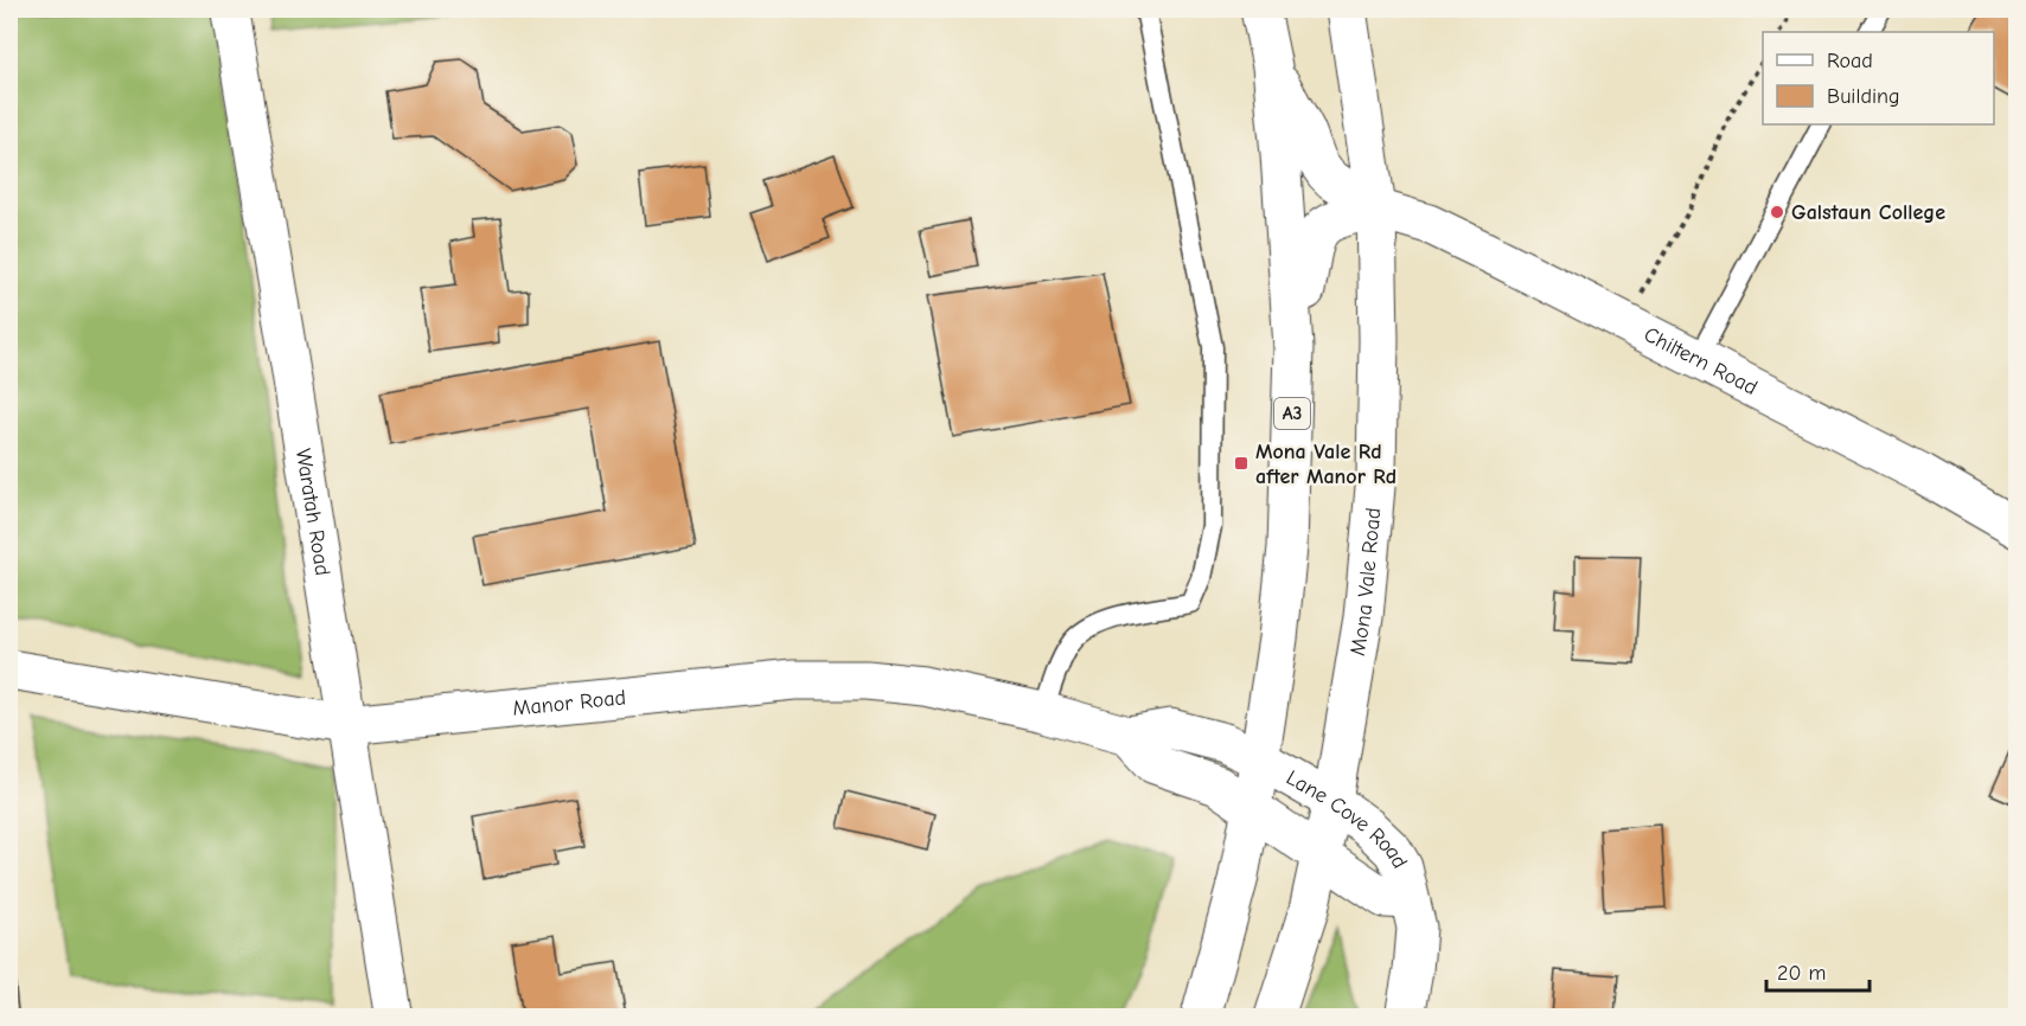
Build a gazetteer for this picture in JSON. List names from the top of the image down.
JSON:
{
  "streets": {
    "main road": [
      "Chiltern Road",
      "A3",
      "Mona Vale Road",
      "Manor Road",
      "Lane Cove Road"
    ],
    "street": ["Waratah Road"]
  },
  "crossings": [
    ["Chiltern Road", "Mona Vale Road"],
    ["A3", "Manor Road"],
    ["A3", "Lane Cove Road"],
    ["Waratah Road", "Manor Road"],
    ["Mona Vale Road", "Lane Cove Road"],
    ["Manor Road", "Lane Cove Road"]
  ],
  "places": {
    "other": ["Galstaun College"],
    "transit": ["Mona Vale Rd after Manor Rd"]
  },
  "legend": ["Road", "Building"],
  "scale_bar": "20 m"
}
